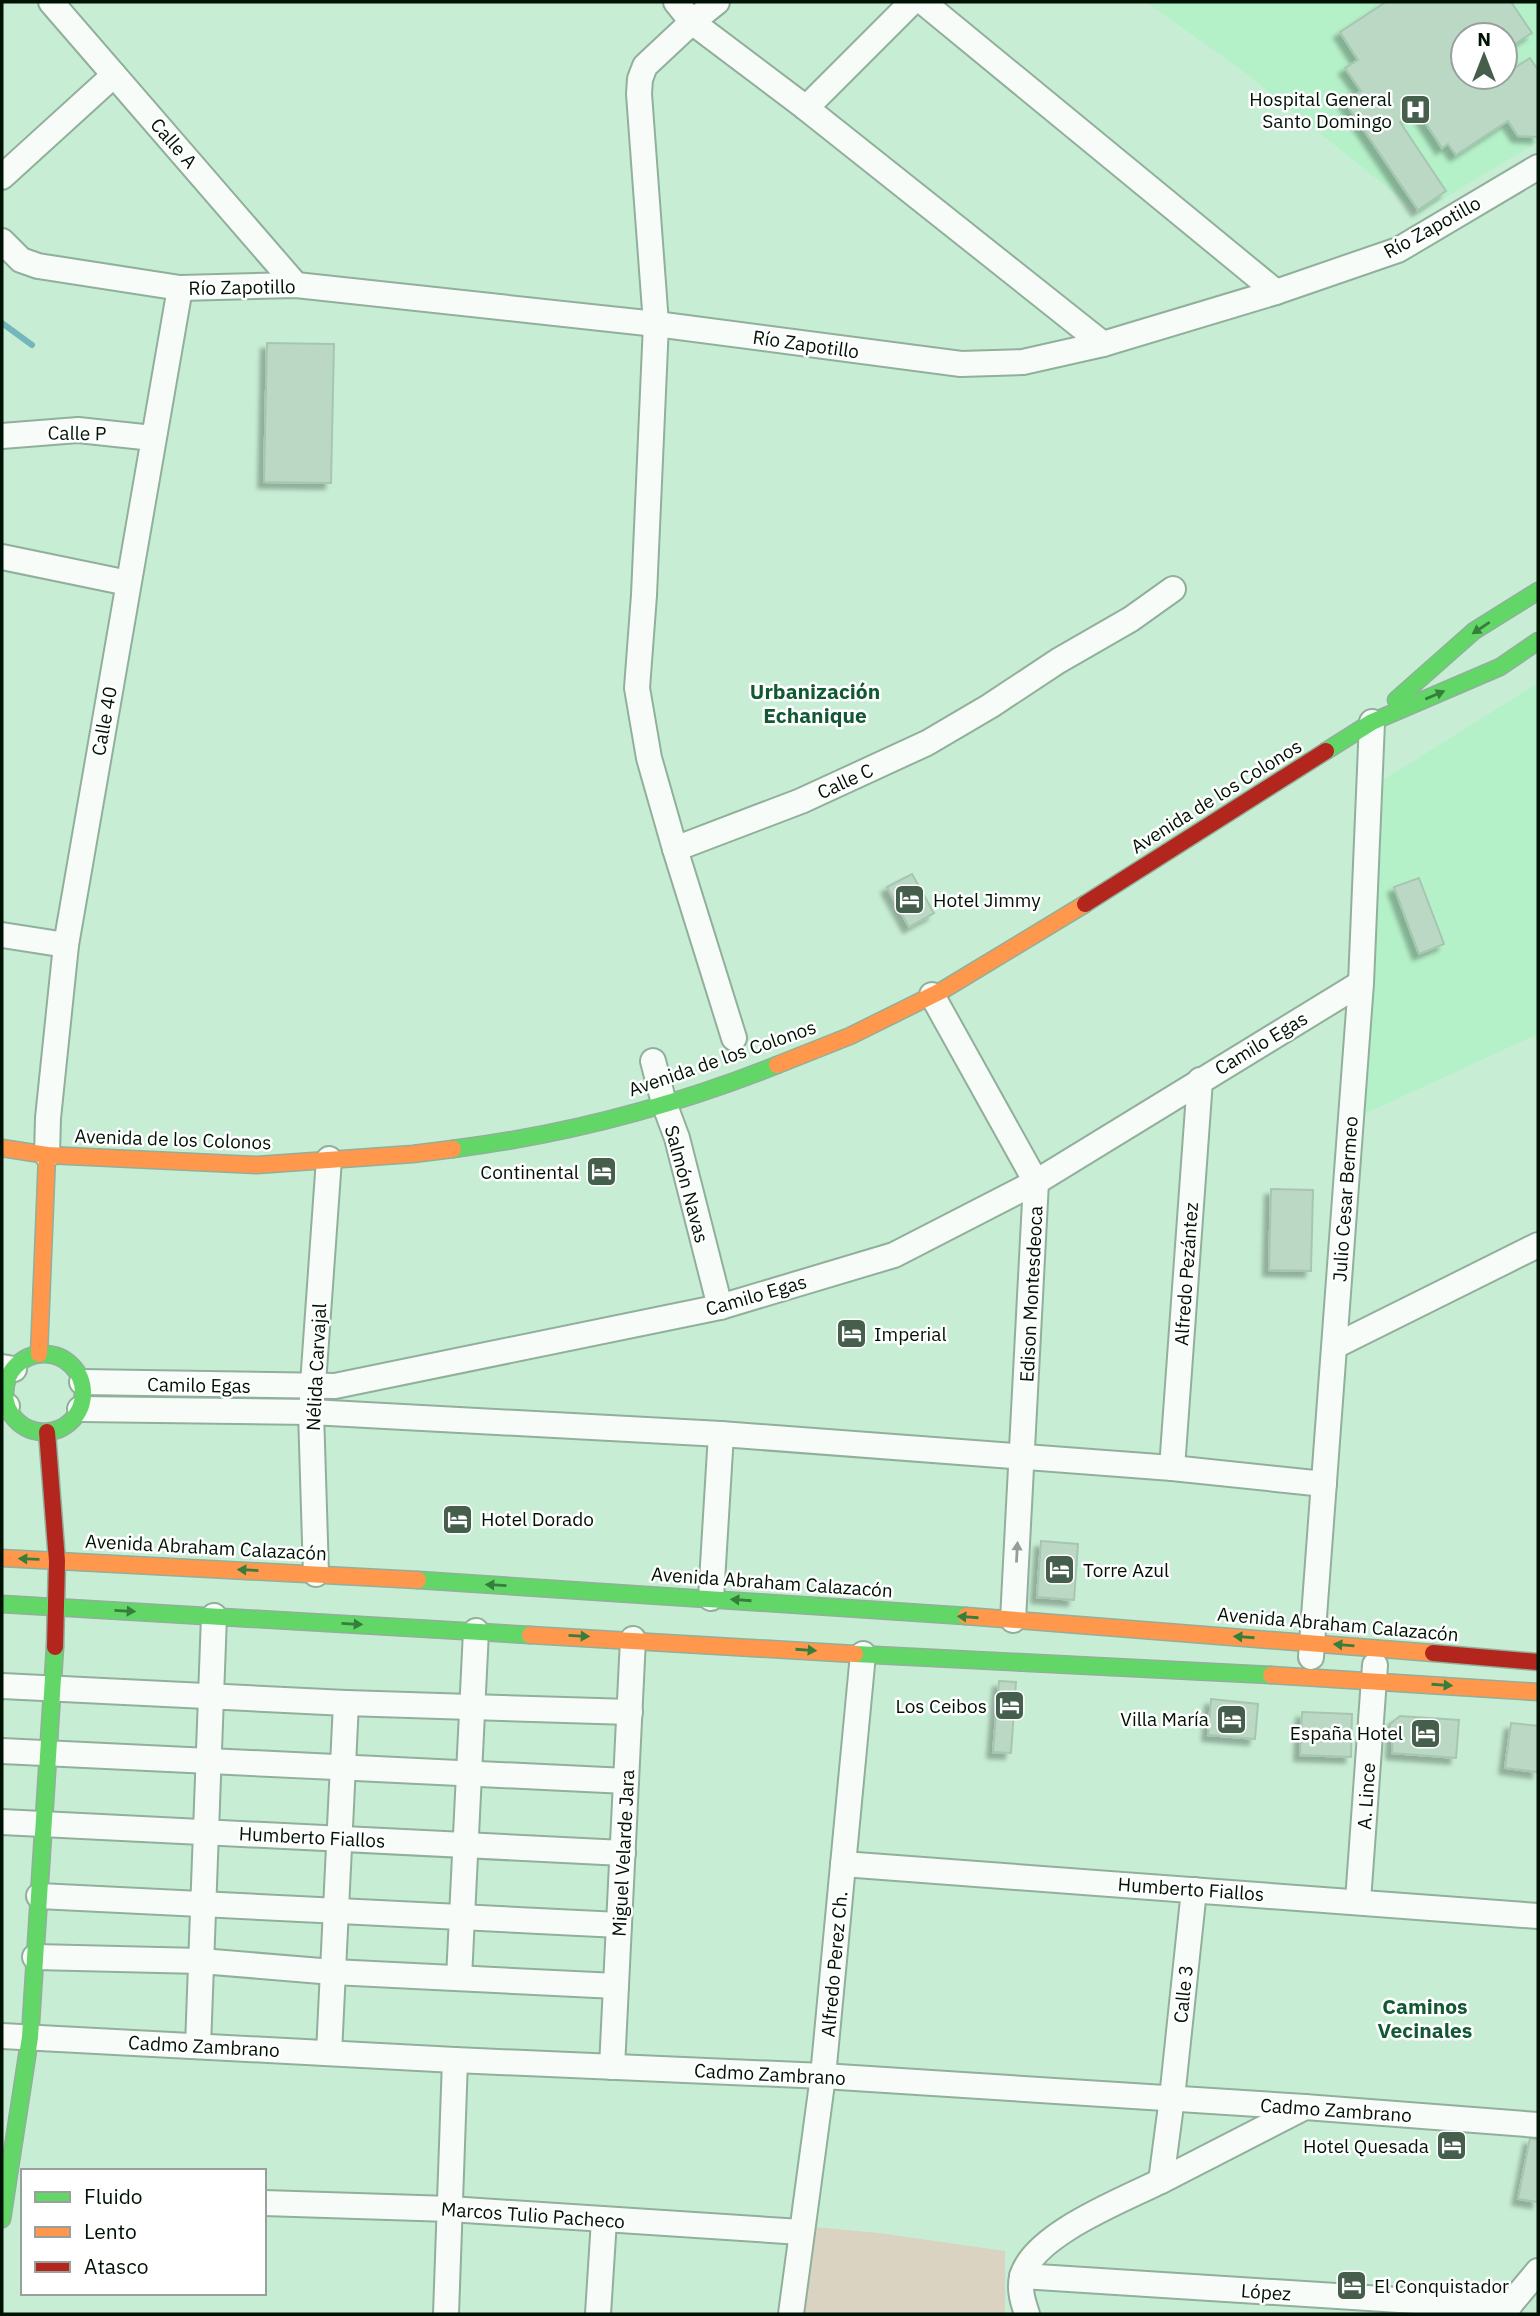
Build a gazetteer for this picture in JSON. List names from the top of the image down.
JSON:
{
  "streets": {
    "main road": ["Avenida de los Colonos", "Avenida Abraham Calazacón"],
    "street": [
      "Calle A",
      "Río Zapotillo",
      "Calle P",
      "Calle 40",
      "Calle C",
      "Camilo Egas",
      "Salmón Navas",
      "Julio Cesar Bermeo",
      "Alfredo Pezántez",
      "Edison Montesdeoca",
      "Nélida Carvajal",
      "A. Lince",
      "Humberto Fiallos",
      "Miguel Velarde Jara",
      "Alfredo Perez Ch.",
      "Calle 3",
      "Cadmo Zambrano",
      "Marcos Tulio Pacheco",
      "López"
    ]
  },
  "crossings": [
    ["Calle A", "Río Zapotillo"],
    ["Río Zapotillo", "Calle 40"],
    ["Calle P", "Calle 40"],
    ["Calle 40", "Avenida de los Colonos"],
    ["Avenida de los Colonos", "Salmón Navas"],
    ["Avenida de los Colonos", "Julio Cesar Bermeo"],
    ["Avenida de los Colonos", "Edison Montesdeoca"],
    ["Avenida de los Colonos", "Nélida Carvajal"],
    ["Camilo Egas", "Salmón Navas"],
    ["Camilo Egas", "Julio Cesar Bermeo"],
    ["Camilo Egas", "Alfredo Pezántez"],
    ["Camilo Egas", "Edison Montesdeoca"],
    ["Camilo Egas", "Nélida Carvajal"],
    ["Julio Cesar Bermeo", "Avenida Abraham Calazacón"],
    ["Edison Montesdeoca", "Avenida Abraham Calazacón"],
    ["Nélida Carvajal", "Avenida Abraham Calazacón"],
    ["Avenida Abraham Calazacón", "A. Lince"],
    ["A. Lince", "Humberto Fiallos"],
    ["Humberto Fiallos", "Miguel Velarde Jara"],
    ["Humberto Fiallos", "Alfredo Perez Ch."],
    ["Humberto Fiallos", "Calle 3"],
    ["Miguel Velarde Jara", "Cadmo Zambrano"],
    ["Alfredo Perez Ch.", "Cadmo Zambrano"],
    ["Alfredo Perez Ch.", "Marcos Tulio Pacheco"],
    ["Calle 3", "Cadmo Zambrano"]
  ],
  "districts": ["Urbanización Echanique", "Caminos Vecinales"],
  "places": {
    "hospital": ["Hospital General Santo Domingo"],
    "hotel": [
      "Hotel Jimmy",
      "Continental",
      "Imperial",
      "Hotel Dorado",
      "Torre Azul",
      "Los Ceibos",
      "Villa María",
      "España Hotel",
      "Hotel Quesada",
      "El Conquistador"
    ]
  },
  "legend": ["Fluido", "Lento", "Atasco"],
  "north": "top"
}
